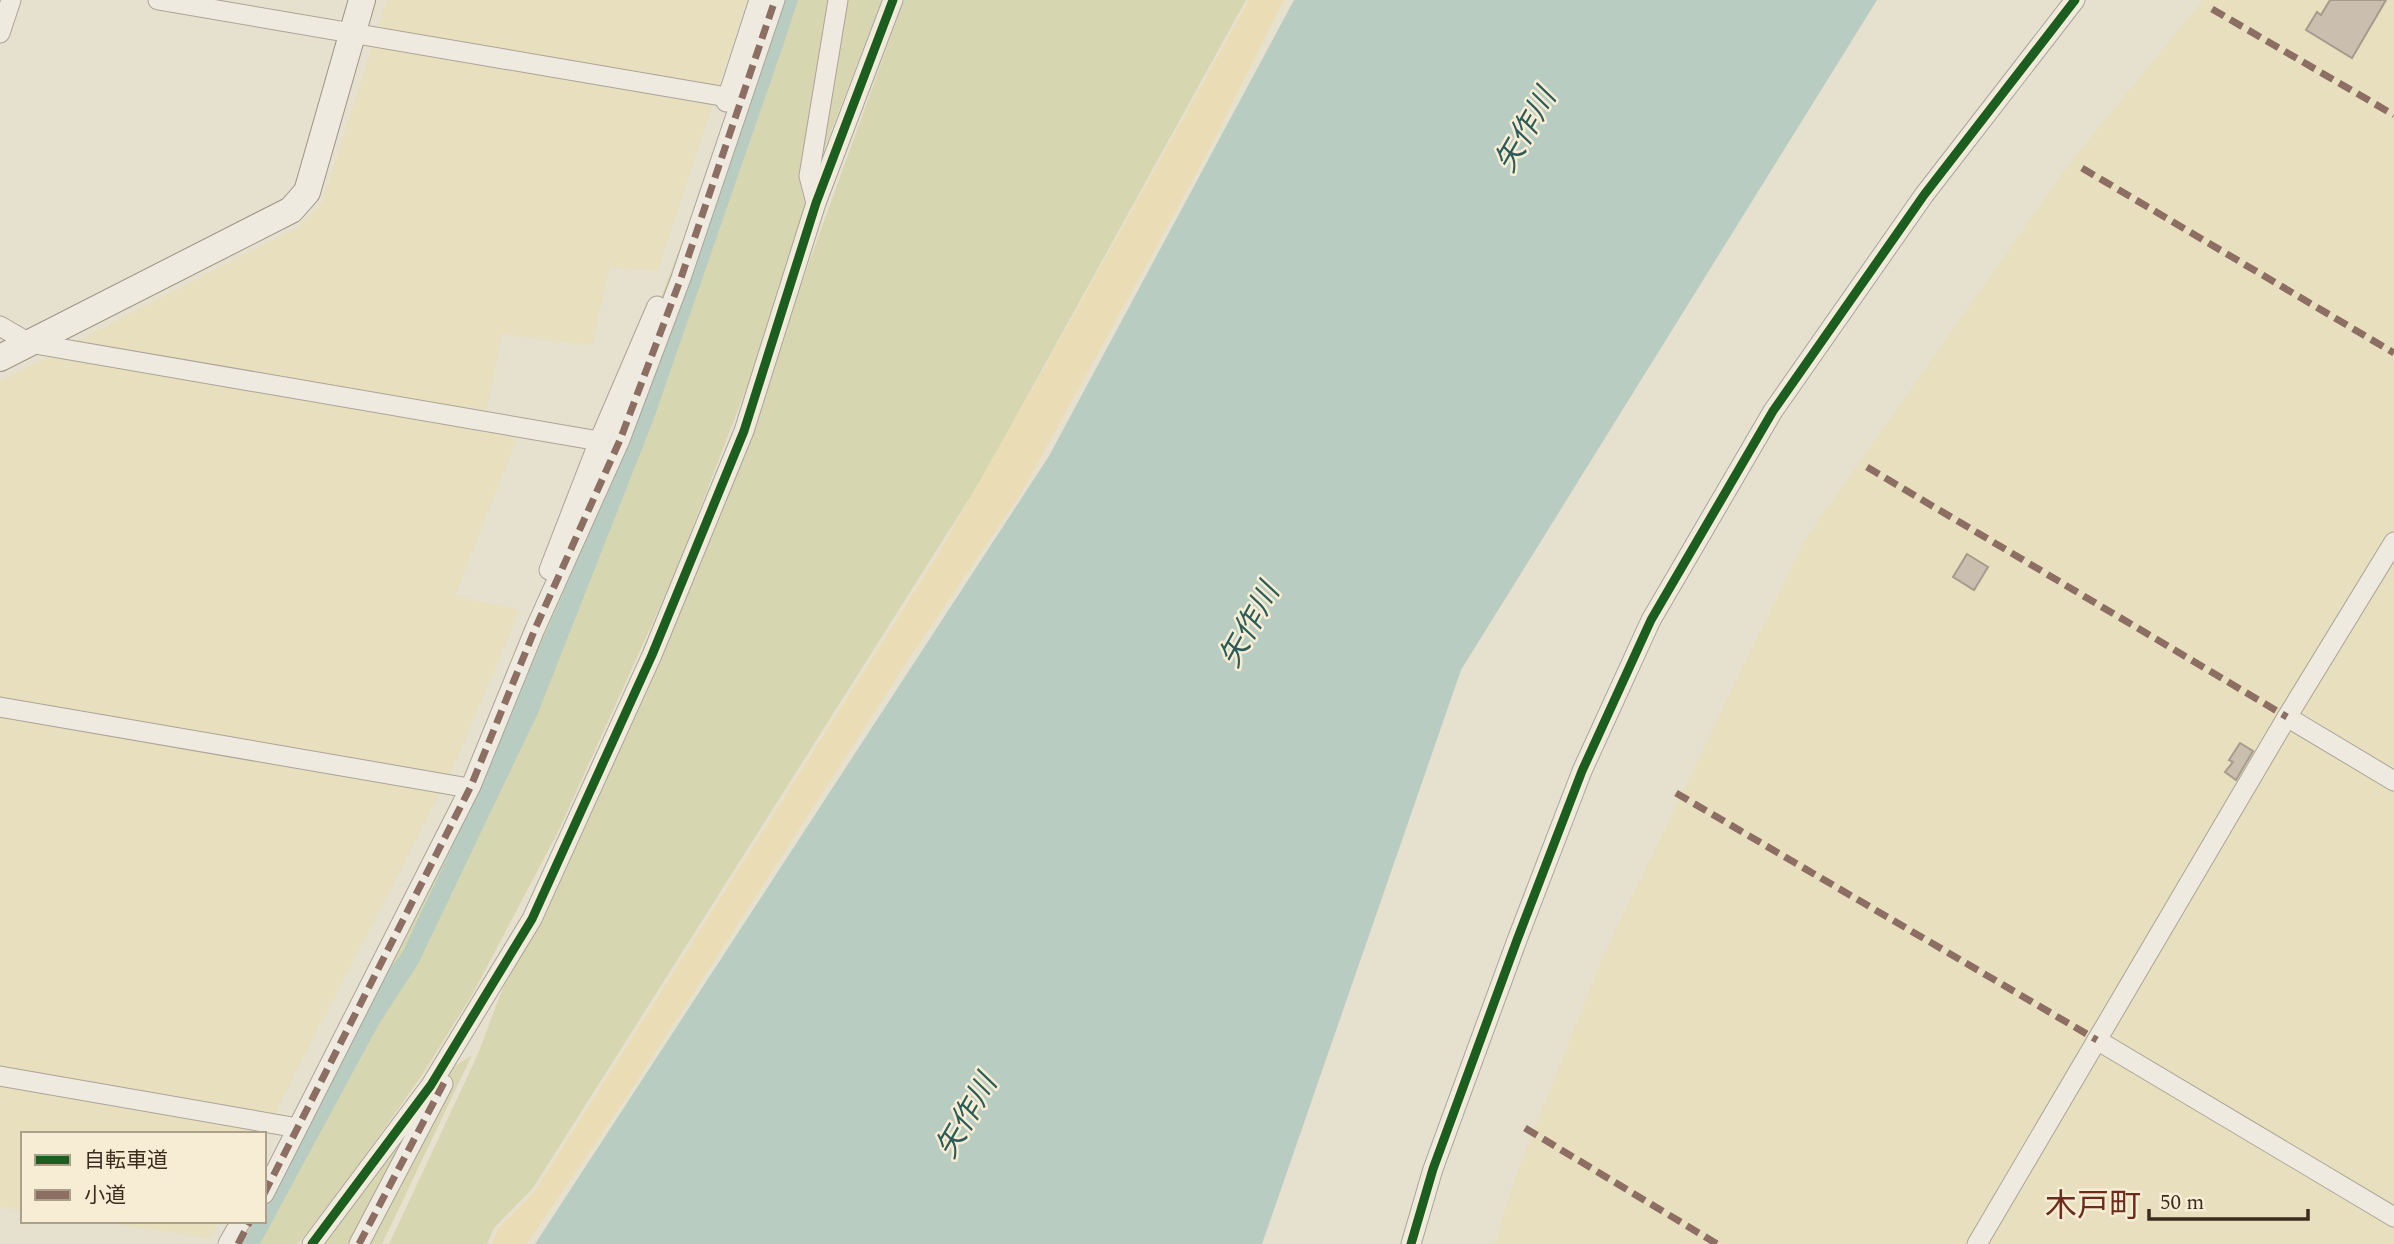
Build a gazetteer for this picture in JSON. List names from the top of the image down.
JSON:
{
  "districts": ["木戸町"],
  "water": ["矢作川"],
  "legend": ["自転車道", "小道"],
  "scale_bar": "50 m"
}
